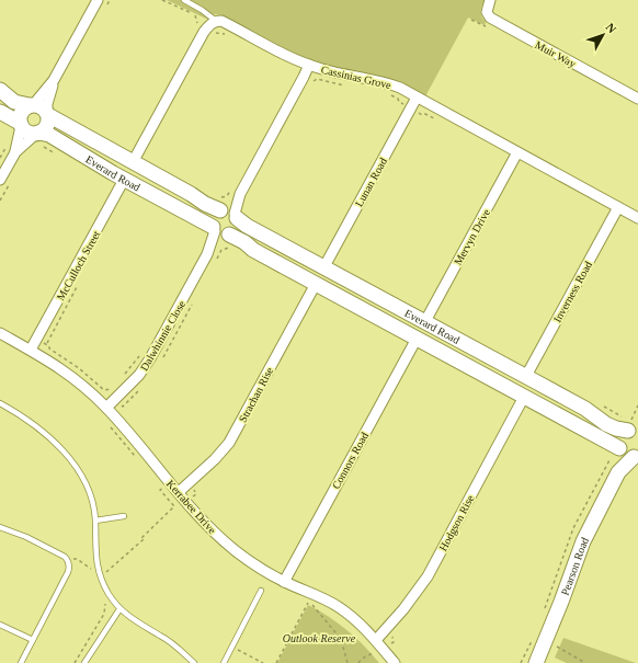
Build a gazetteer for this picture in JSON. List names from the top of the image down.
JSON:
{
  "streets": {
    "street": [
      "Muir Way",
      "Cassinias Grove",
      "Everard Road",
      "Lunan Road",
      "Mervyn Drive",
      "McCulloch Street",
      "Inverness Road",
      "Dalwhinnie Close",
      "Strachan Rise",
      "Connors Road",
      "Kerrabee Drive",
      "Hodgson Rise",
      "Pearson Road"
    ]
  },
  "crossings": [
    ["Cassinias Grove", "Lunan Road"],
    ["Cassinias Grove", "Mervyn Drive"],
    ["Cassinias Grove", "Inverness Road"],
    ["Everard Road", "Lunan Road"],
    ["Everard Road", "Mervyn Drive"],
    ["Everard Road", "McCulloch Street"],
    ["Everard Road", "Inverness Road"],
    ["Everard Road", "Dalwhinnie Close"],
    ["Everard Road", "Strachan Rise"],
    ["Everard Road", "Connors Road"],
    ["Everard Road", "Hodgson Rise"],
    ["Everard Road", "Pearson Road"],
    ["McCulloch Street", "Kerrabee Drive"],
    ["Dalwhinnie Close", "Kerrabee Drive"],
    ["Strachan Rise", "Kerrabee Drive"],
    ["Connors Road", "Kerrabee Drive"],
    ["Kerrabee Drive", "Hodgson Rise"]
  ],
  "parks": ["Outlook Reserve"],
  "north": "top right"
}
